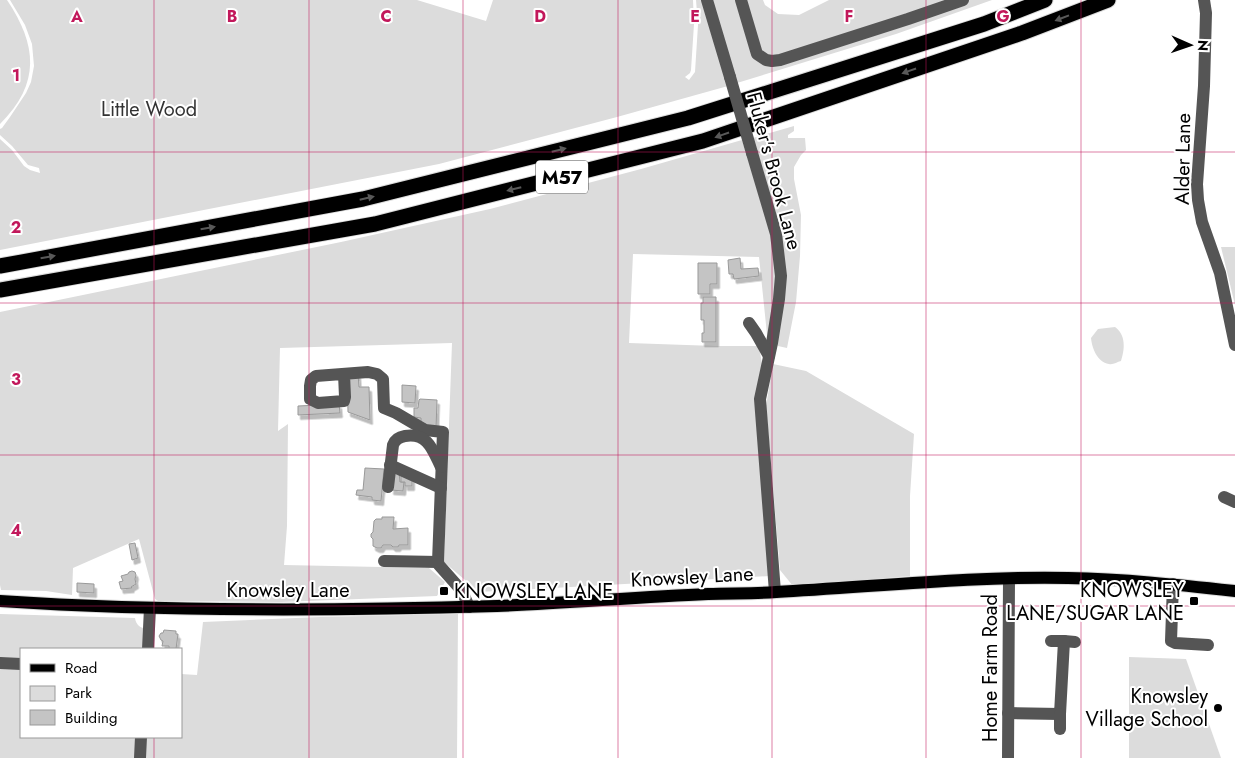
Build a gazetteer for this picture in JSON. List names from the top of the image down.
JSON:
{
  "streets": {
    "highway": ["M57"],
    "main road": ["Knowsley Lane"],
    "street": ["Alder Lane", "Fluker's Brook Lane", "Home Farm Road"]
  },
  "crossings": [
    ["Fluker's Brook Lane", "Knowsley Lane"],
    ["Knowsley Lane", "Home Farm Road"]
  ],
  "parks": ["Little Wood"],
  "places": {
    "transit": ["KNOWSLEY LANE", "KNOWSLEY LANE/SUGAR LANE"],
    "other": ["Knowsley Village School"]
  },
  "legend": ["Road", "Park", "Building"],
  "north": "right",
  "grid": {
    "columns": [
      "A",
      "B",
      "C",
      "D",
      "E",
      "F",
      "G"
    ],
    "rows": [
      "1",
      "2",
      "3",
      "4"
    ]
  }
}
